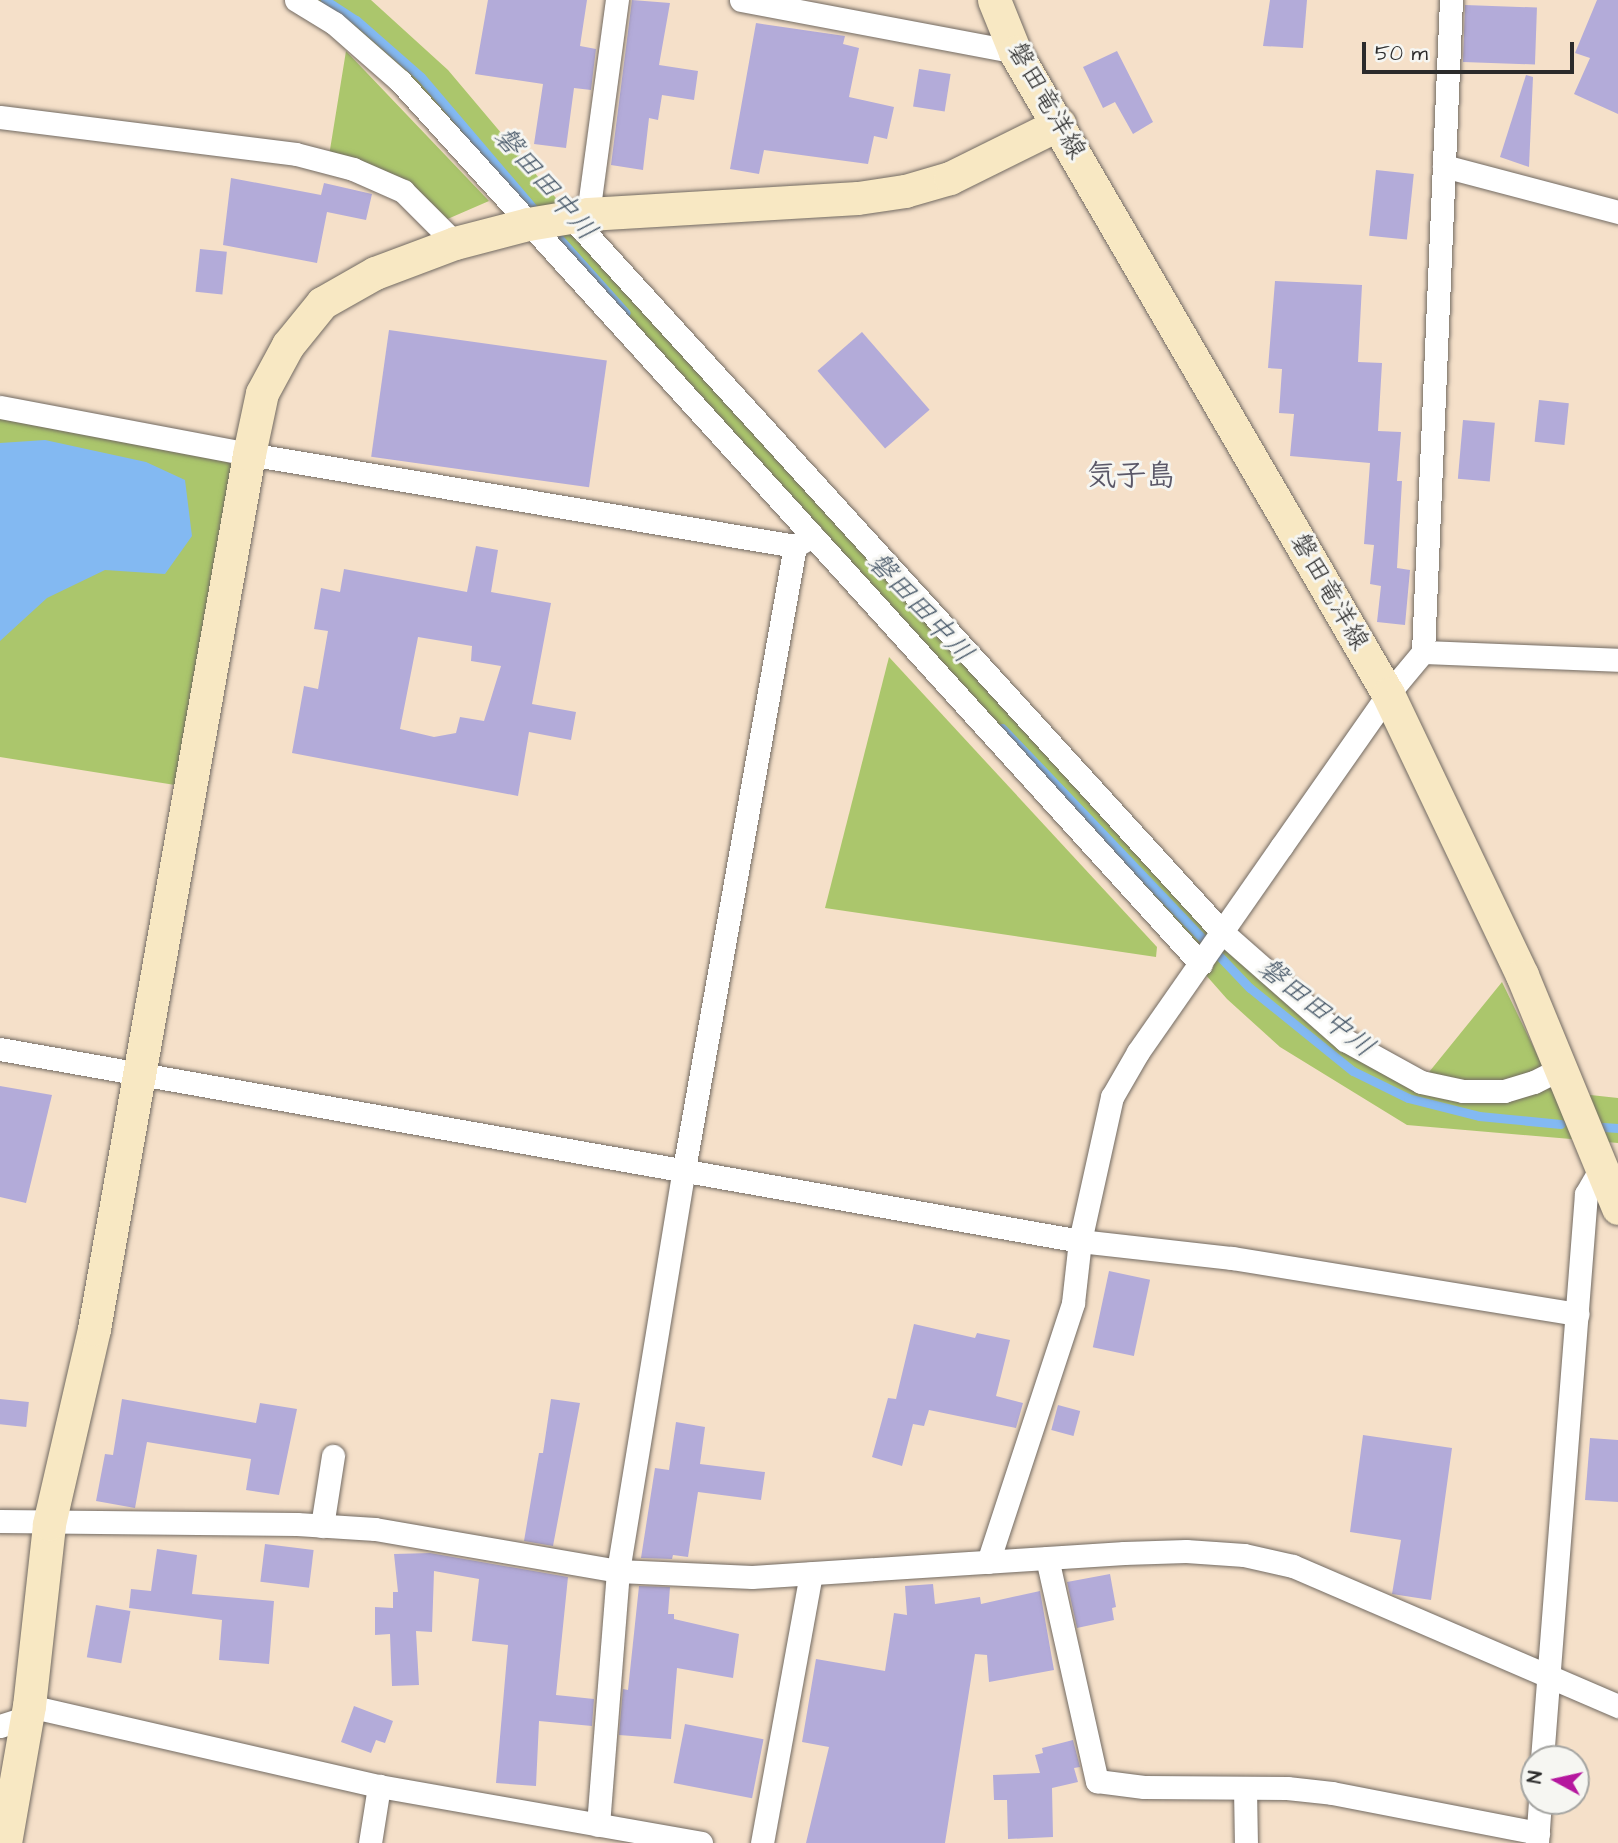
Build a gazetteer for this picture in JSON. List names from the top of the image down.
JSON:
{
  "streets": {
    "street": ["磐田竜洋線"]
  },
  "districts": ["気子島"],
  "water": ["磐田田中川"],
  "scale_bar": "50 m",
  "north": "left"
}
